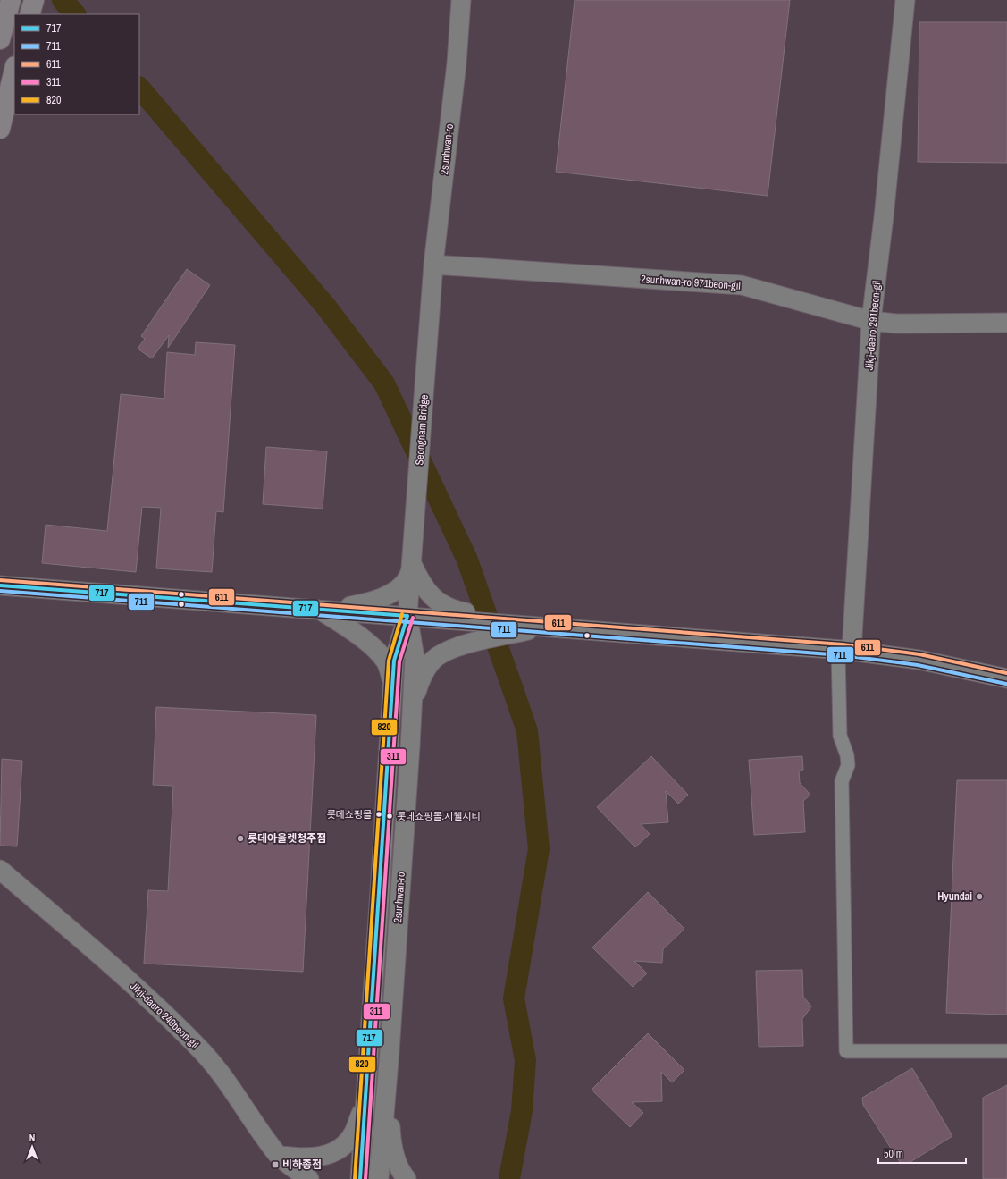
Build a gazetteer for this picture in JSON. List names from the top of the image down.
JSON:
{
  "streets": {
    "street": [
      "2sunhwan-ro",
      "2sunhwan-ro 971beon-gil",
      "Jikji-daero 291beon-gil",
      "Seongnam Bridge",
      "Jikji-daero 240beon-gil"
    ]
  },
  "crossings": [
    ["2sunhwan-ro", "2sunhwan-ro 971beon-gil"],
    ["2sunhwan-ro", "Seongnam Bridge"],
    ["2sunhwan-ro 971beon-gil", "Jikji-daero 291beon-gil"]
  ],
  "places": {
    "other": [
      "롯데쇼핑몰",
      "롯데쇼핑몰.지웰시티",
      "롯데아울렛청주점",
      "Hyundai"
    ],
    "transit": ["비하종점"]
  },
  "lines": [
    "transit line 611",
    "transit line 717",
    "transit line 711",
    "transit line 820",
    "transit line 311"
  ],
  "legend": [
    "717",
    "711",
    "611",
    "311",
    "820"
  ],
  "scale_bar": "50 m",
  "north": "top"
}
